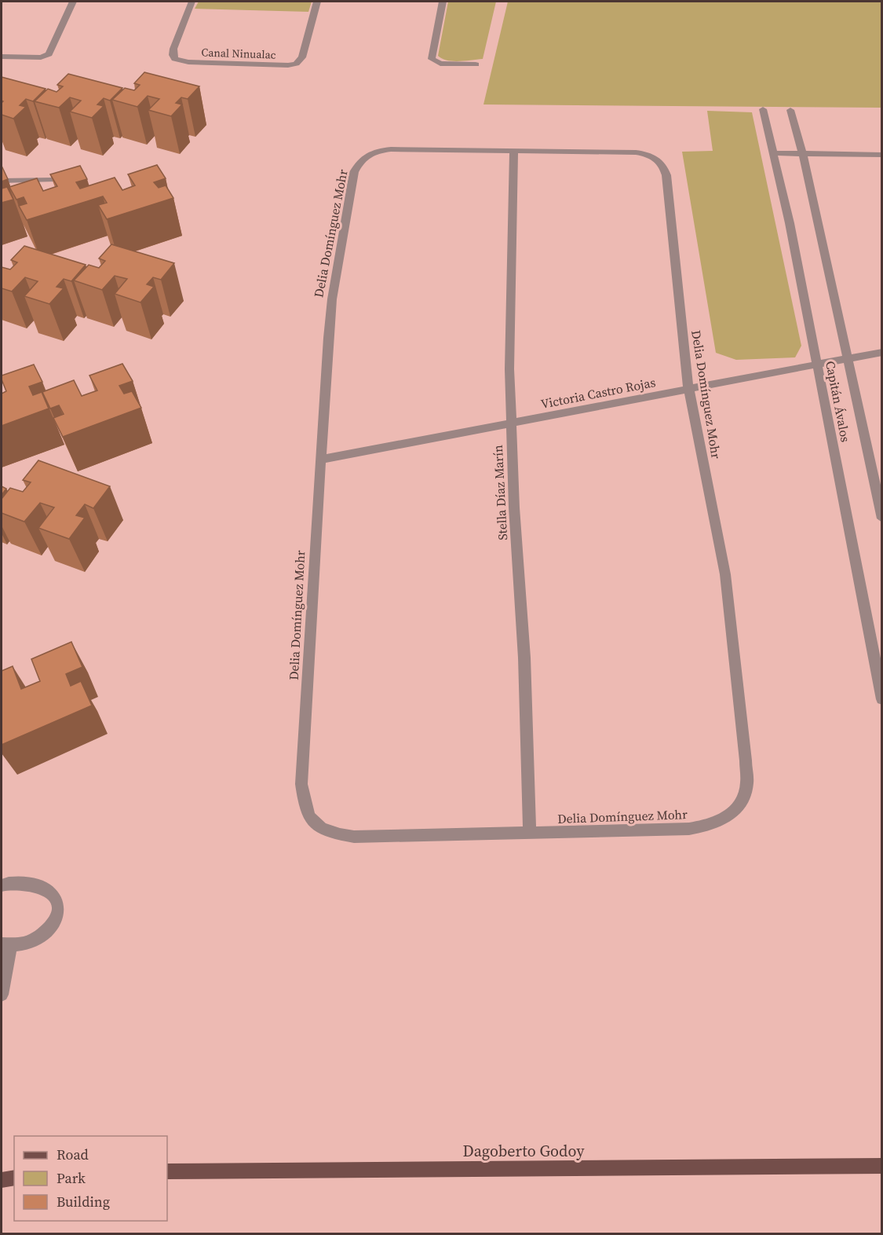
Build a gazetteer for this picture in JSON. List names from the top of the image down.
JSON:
{
  "streets": {
    "main road": ["Dagoberto Godoy"],
    "street": [
      "Canal Ninualac",
      "Delia Domínguez Mohr",
      "Victoria Castro Rojas",
      "Capitán Ávalos",
      "Stella Díaz Marín"
    ]
  },
  "crossings": [
    ["Delia Domínguez Mohr", "Victoria Castro Rojas"],
    ["Delia Domínguez Mohr", "Stella Díaz Marín"],
    ["Victoria Castro Rojas", "Capitán Ávalos"],
    ["Victoria Castro Rojas", "Stella Díaz Marín"]
  ],
  "legend": ["Road", "Park", "Building"]
}
